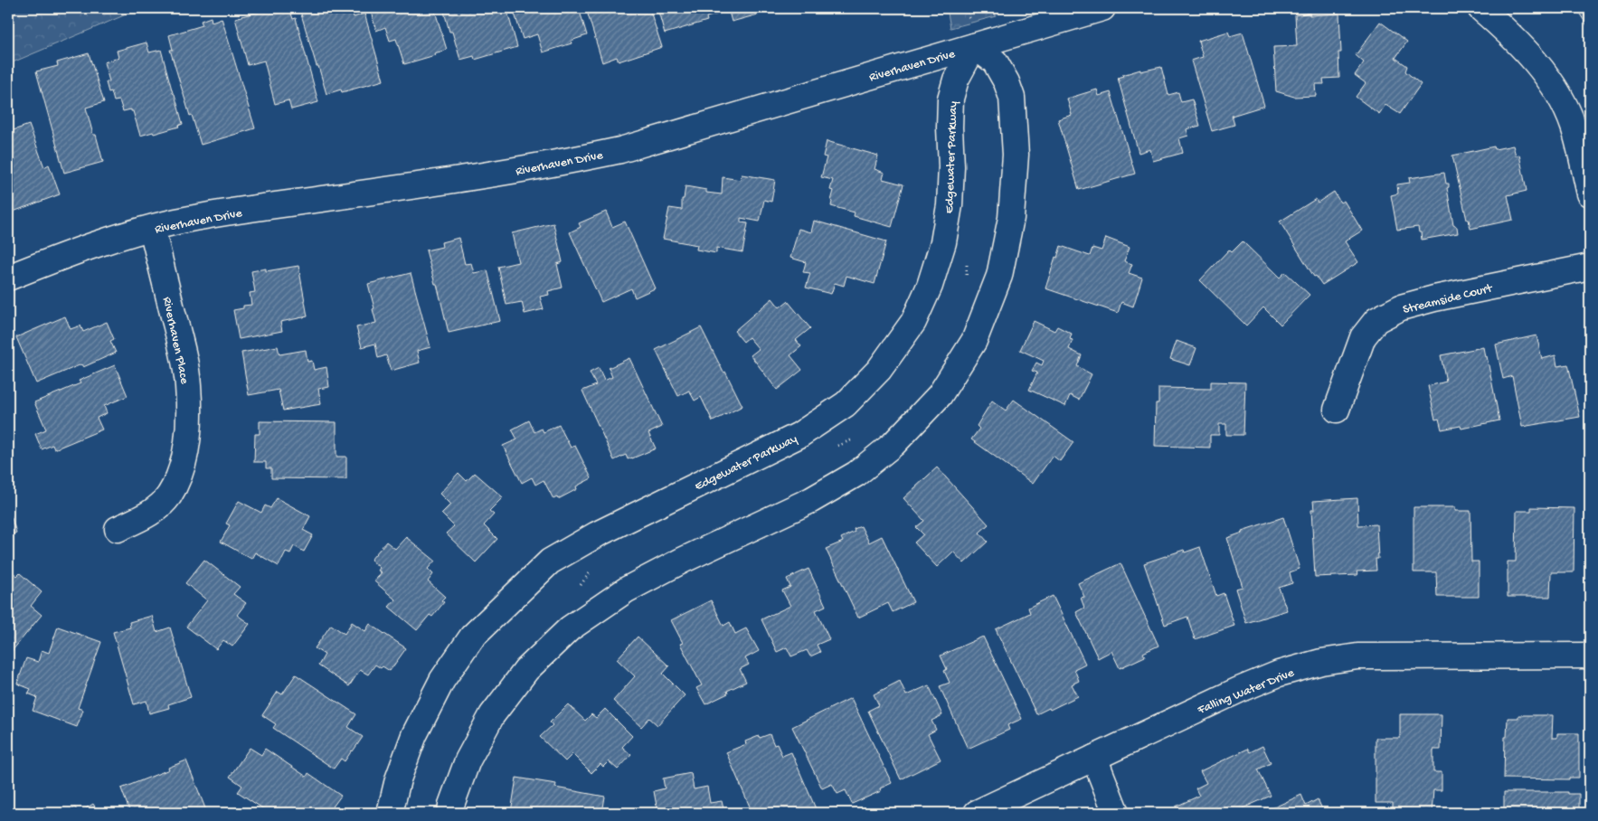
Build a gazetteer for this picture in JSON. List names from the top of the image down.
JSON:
{
  "streets": {
    "street": [
      "Riverhaven Drive",
      "Edgewater Parkway",
      "Streamside Court",
      "Riverhaven Place",
      "Falling Water Drive"
    ]
  },
  "crossings": [
    ["Riverhaven Drive", "Edgewater Parkway"],
    ["Riverhaven Drive", "Riverhaven Place"]
  ]
}
